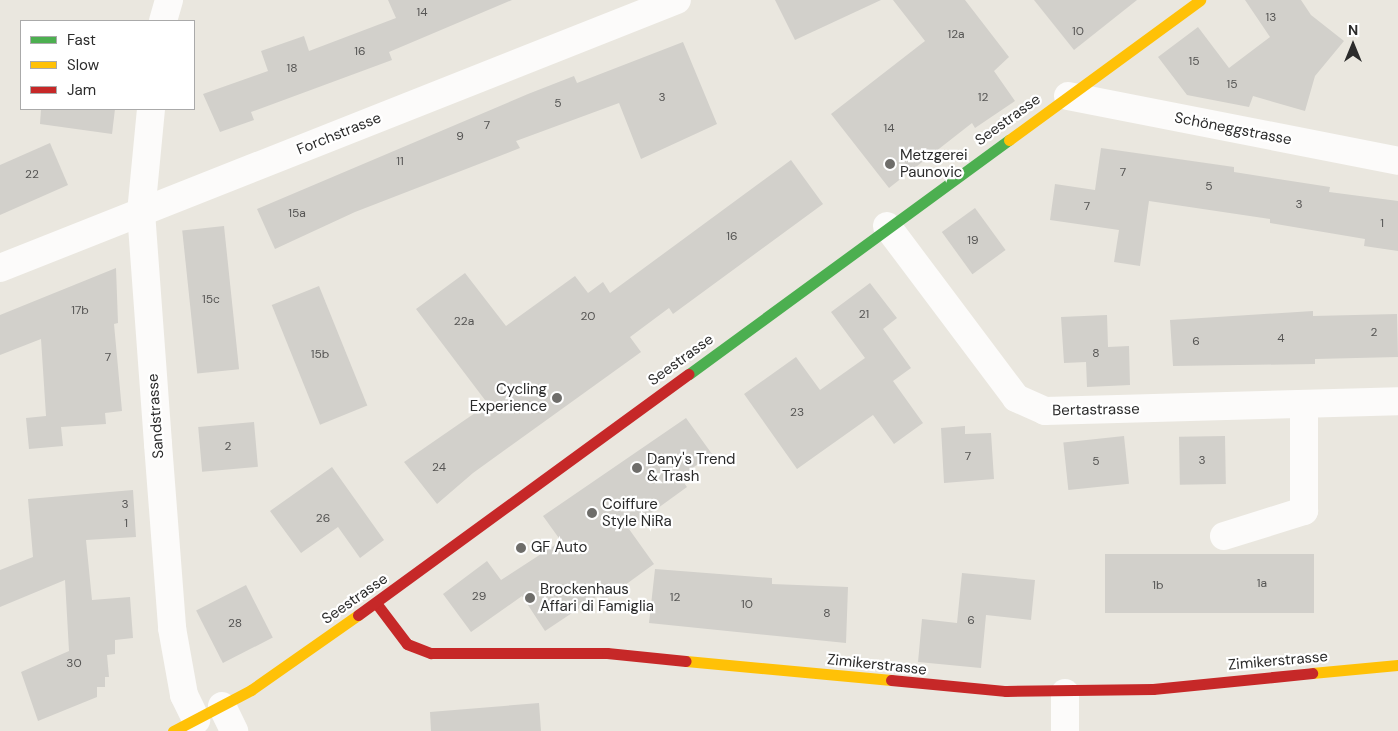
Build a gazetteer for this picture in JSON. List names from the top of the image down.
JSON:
{
  "streets": {
    "street": [
      "Seestrasse",
      "Schöneggstrasse",
      "Forchstrasse",
      "Bertastrasse",
      "Sandstrasse",
      "Zimikerstrasse"
    ]
  },
  "crossings": [
    ["Seestrasse", "Schöneggstrasse"],
    ["Seestrasse", "Bertastrasse"],
    ["Seestrasse", "Sandstrasse"],
    ["Seestrasse", "Zimikerstrasse"],
    ["Forchstrasse", "Sandstrasse"]
  ],
  "places": [
    "Metzgerei Paunovic",
    "Cycling Experience",
    "Dany's Trend & Trash",
    "Coiffure Style NiRa",
    "GF Auto",
    "Brockenhaus Affari di Famiglia"
  ],
  "house_numbers": [
    "14",
    "13",
    "10",
    "12a",
    "16",
    "15",
    "18",
    "15",
    "3",
    "12",
    "5",
    "7",
    "14",
    "9",
    "11",
    "7",
    "22",
    "5",
    "3",
    "7",
    "15a",
    "1",
    "16",
    "19",
    "15c",
    "17b",
    "21",
    "20",
    "22a",
    "2",
    "4",
    "6",
    "8",
    "15b",
    "7",
    "23",
    "2",
    "7",
    "3",
    "5",
    "24",
    "3",
    "26",
    "1",
    "1a",
    "1b",
    "29",
    "12",
    "10",
    "8",
    "6",
    "28",
    "30"
  ],
  "legend": ["Fast", "Slow", "Jam"],
  "north": "top"
}
